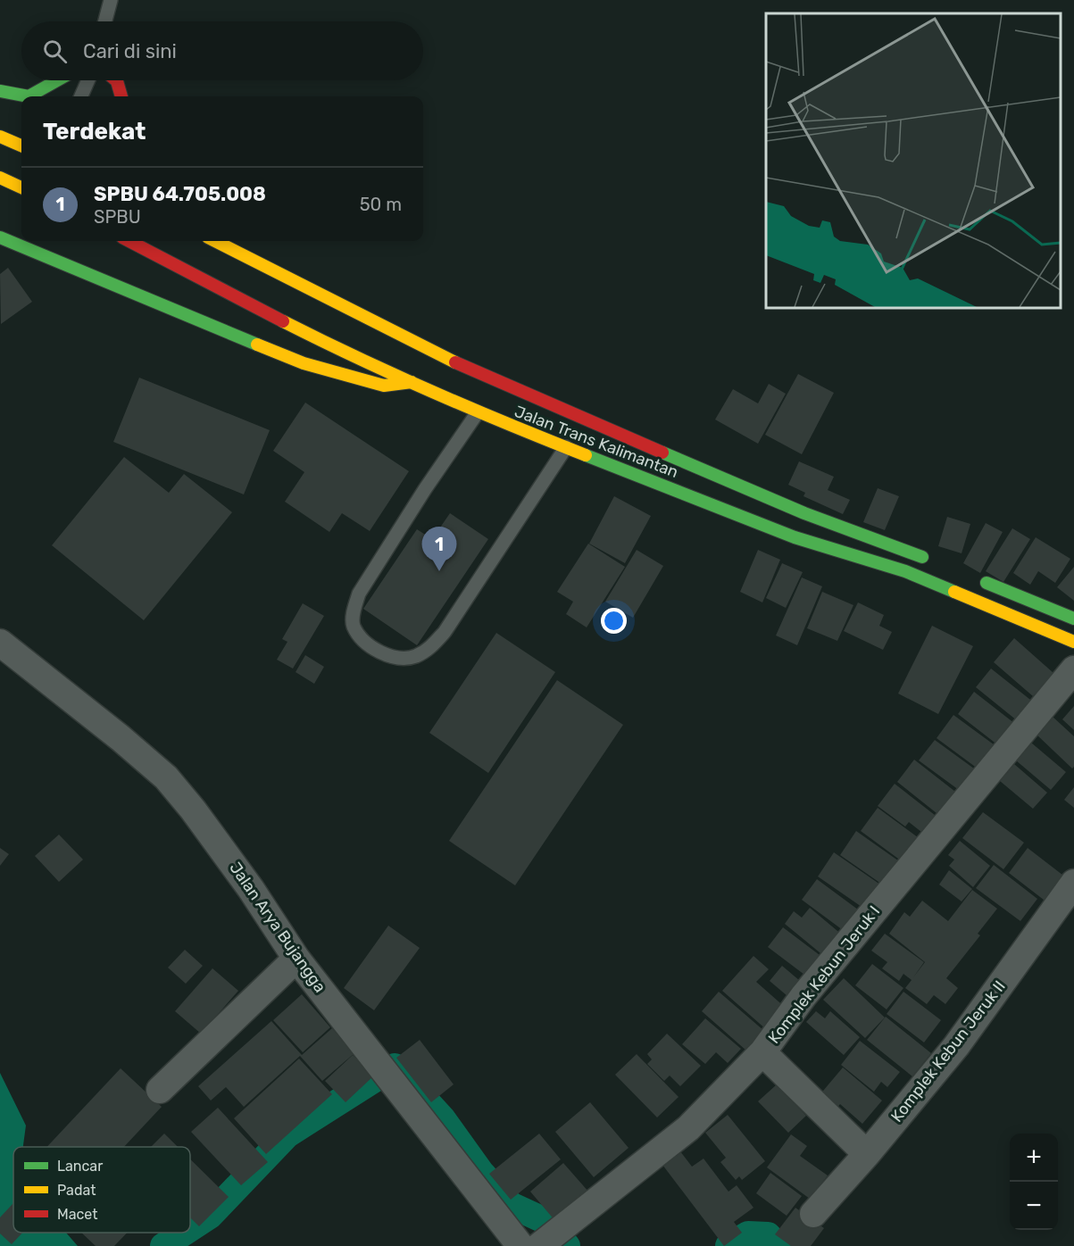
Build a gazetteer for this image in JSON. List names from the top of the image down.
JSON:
{
  "streets": {
    "main road": ["Jalan Trans Kalimantan"],
    "street": ["Jalan Arya Bujangga", "Komplek Kebun Jeruk I", "Komplek Kebun Jeruk II"]
  },
  "crossings": [
    ["Jalan Arya Bujangga", "Komplek Kebun Jeruk I"]
  ],
  "legend": ["Lancar", "Padat", "Macet"],
  "page": {
    "search": "Cari di sini",
    "heading": "Terdekat",
    "list": [
      {
        "mark": "1",
        "name": "SPBU 64.705.008",
        "note": "SPBU",
        "value": "50 m"
      }
    ],
    "pins": "1",
    "map_buttons": ["+", "−"]
  }
}
